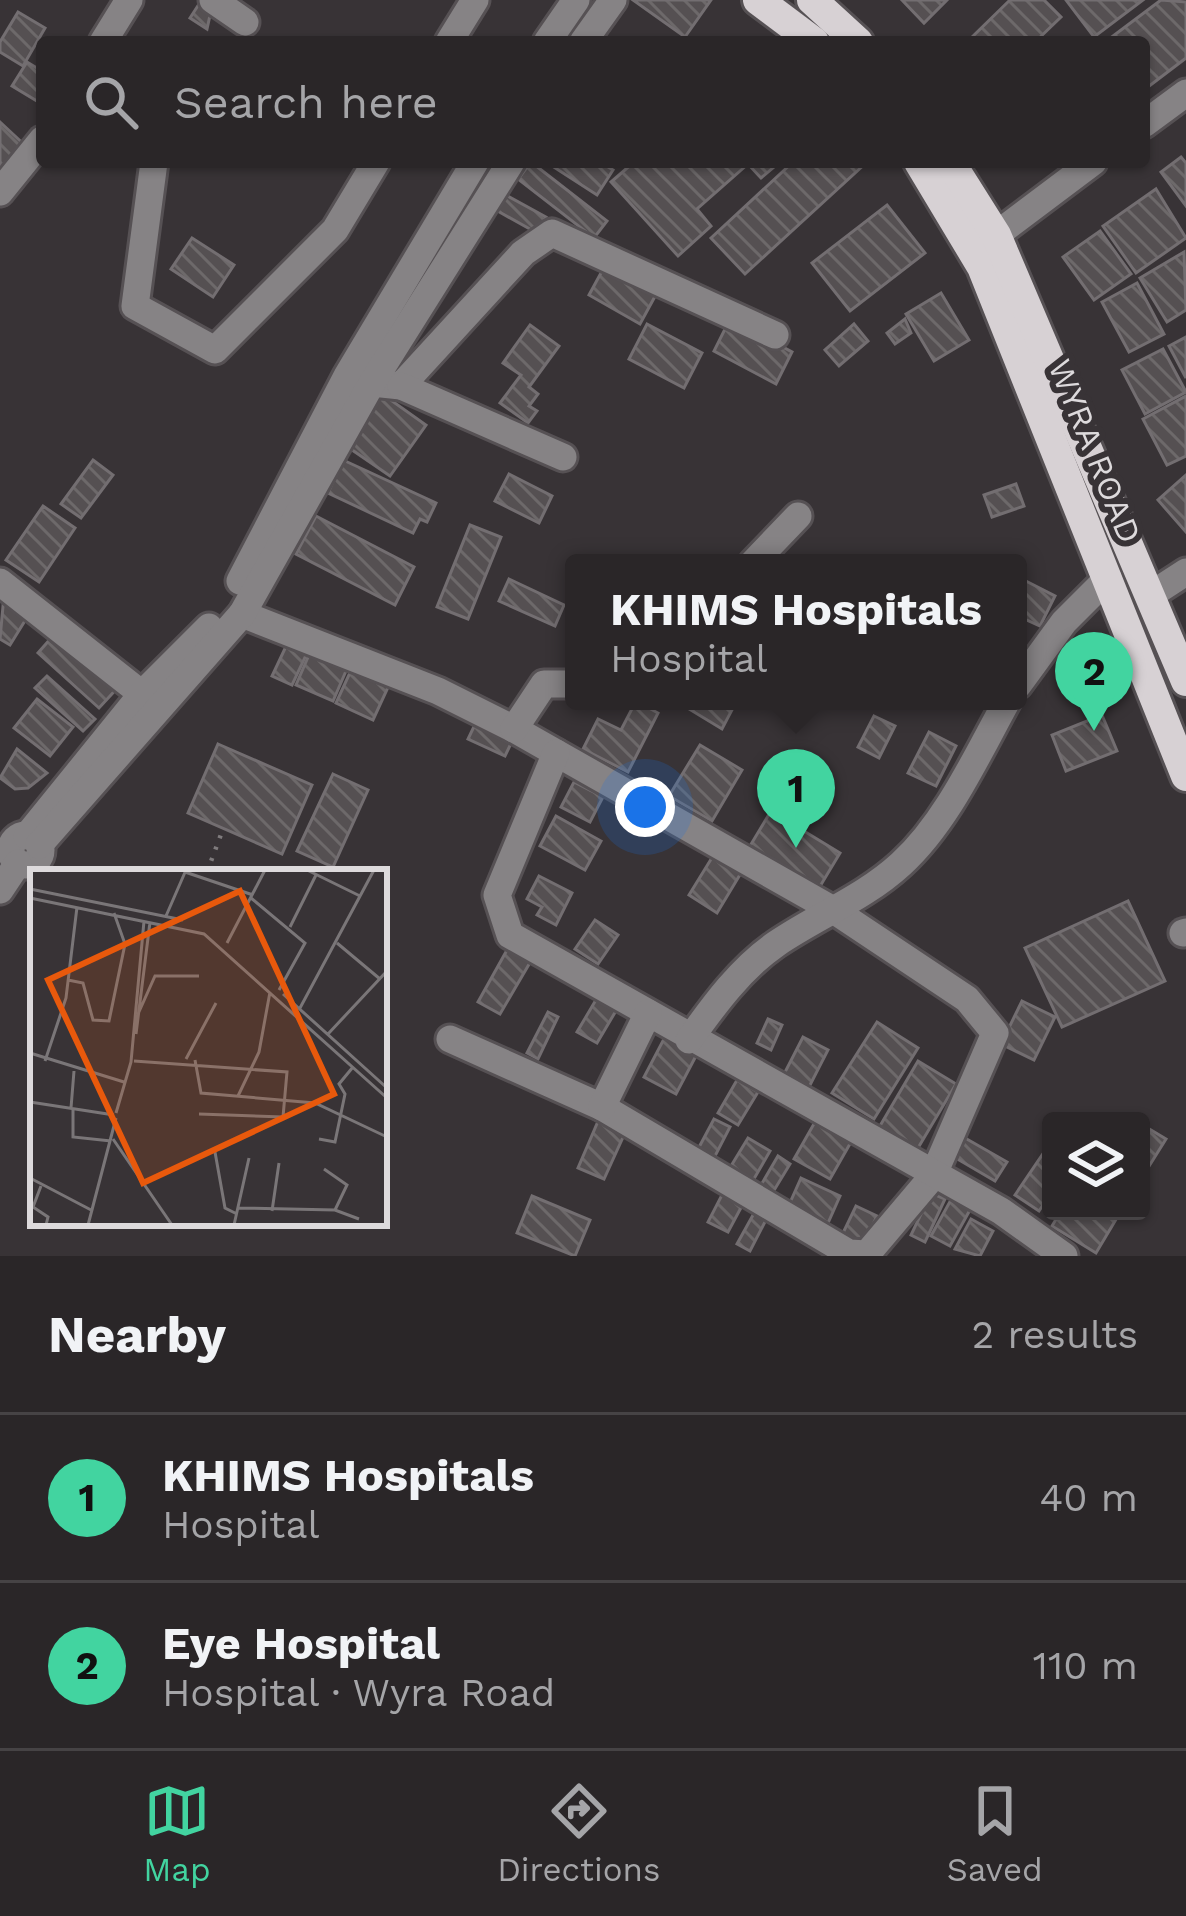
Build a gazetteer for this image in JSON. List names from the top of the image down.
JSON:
{
  "streets": {
    "main road": ["WYRA ROAD"]
  },
  "page": {
    "search": "Search here",
    "popup": ["KHIMS Hospitals", "Hospital"],
    "pins": ["2", "1"],
    "heading": ["Nearby", "2 results"],
    "list": [
      {
        "mark": "1",
        "name": "KHIMS Hospitals",
        "note": "Hospital",
        "value": "40 m"
      },
      {
        "mark": "2",
        "name": "Eye Hospital",
        "note": "Hospital · Wyra Road",
        "value": "110 m"
      }
    ],
    "nav": ["Map", "Directions", "Saved"]
  }
}
